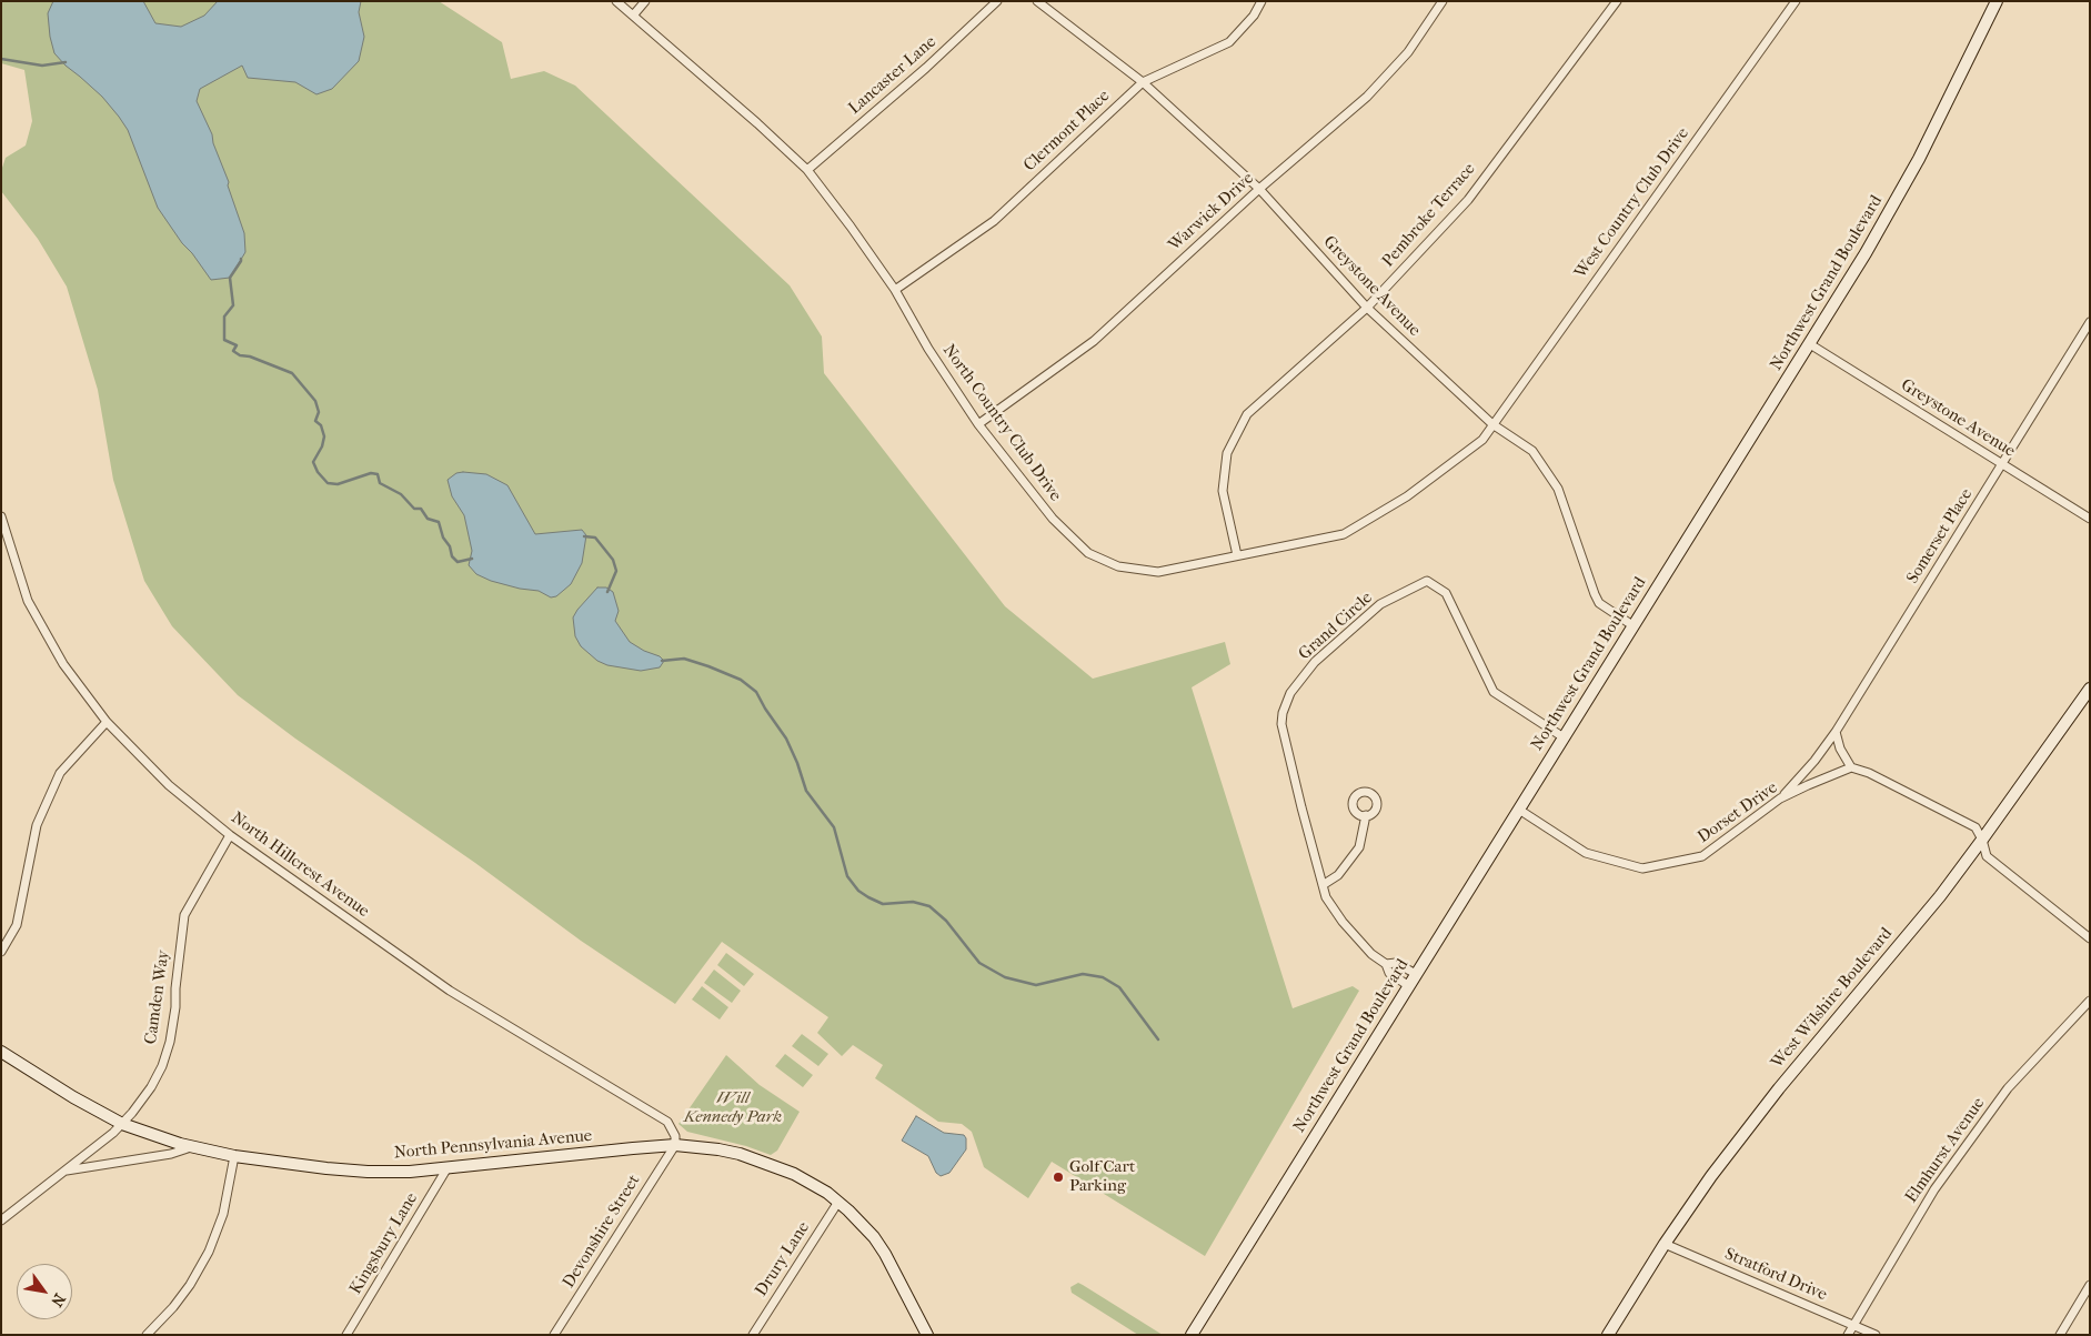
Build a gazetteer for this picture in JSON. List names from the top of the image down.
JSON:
{
  "streets": {
    "street": [
      "Lancaster Lane",
      "Clermont Place",
      "West Country Club Drive",
      "Warwick Drive",
      "Pembroke Terrace",
      "Northwest Grand Boulevard",
      "Greystone Avenue",
      "North Country Club Drive",
      "Somerset Place",
      "Grand Circle",
      "Dorset Drive",
      "North Hillcrest Avenue",
      "Camden Way",
      "West Wilshire Boulevard",
      "North Pennsylvania Avenue",
      "Elmhurst Avenue",
      "Devonshire Street",
      "Kingsbury Lane",
      "Drury Lane",
      "Stratford Drive"
    ]
  },
  "crossings": [
    ["Lancaster Lane", "North Country Club Drive"],
    ["Clermont Place", "Greystone Avenue"],
    ["Clermont Place", "North Country Club Drive"],
    ["West Country Club Drive", "Greystone Avenue"],
    ["West Country Club Drive", "North Country Club Drive"],
    ["Warwick Drive", "Greystone Avenue"],
    ["Warwick Drive", "North Country Club Drive"],
    ["Pembroke Terrace", "Greystone Avenue"],
    ["Pembroke Terrace", "North Country Club Drive"],
    ["Northwest Grand Boulevard", "Greystone Avenue"],
    ["Northwest Grand Boulevard", "Grand Circle"],
    ["Northwest Grand Boulevard", "Dorset Drive"],
    ["Greystone Avenue", "North Country Club Drive"],
    ["Greystone Avenue", "Somerset Place"],
    ["Somerset Place", "Dorset Drive"],
    ["North Hillcrest Avenue", "Camden Way"],
    ["North Hillcrest Avenue", "North Pennsylvania Avenue"],
    ["North Hillcrest Avenue", "Devonshire Street"],
    ["Camden Way", "North Pennsylvania Avenue"],
    ["West Wilshire Boulevard", "Stratford Drive"],
    ["North Pennsylvania Avenue", "Devonshire Street"],
    ["North Pennsylvania Avenue", "Kingsbury Lane"],
    ["North Pennsylvania Avenue", "Drury Lane"],
    ["Elmhurst Avenue", "Stratford Drive"]
  ],
  "parks": ["Will Kennedy Park"],
  "places": ["Golf Cart Parking"],
  "north": "bottom right"
}
